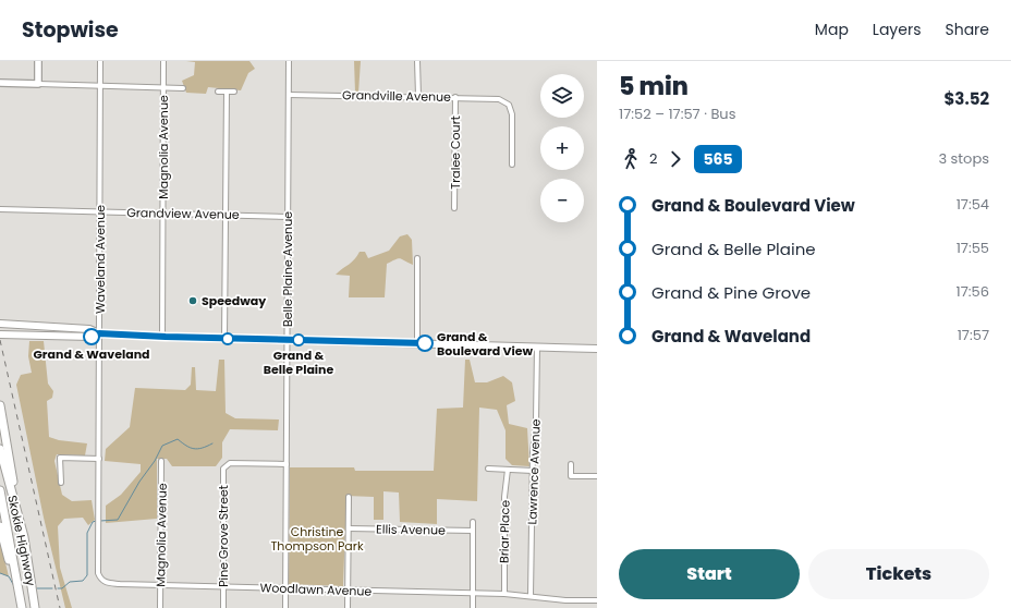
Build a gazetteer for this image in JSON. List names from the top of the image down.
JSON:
{
  "streets": {
    "highway": ["Skokie Highway"],
    "street": [
      "Grandville Avenue",
      "Magnolia Avenue",
      "Tralee Court",
      "Grandview Avenue",
      "Waveland Avenue",
      "Belle Plaine Avenue",
      "Lawrence Avenue",
      "Ellis Avenue",
      "Briar Place",
      "Pine Grove Street",
      "Woodlawn Avenue"
    ]
  },
  "crossings": [
    ["Grandville Avenue", "Tralee Court"],
    ["Grandville Avenue", "Belle Plaine Avenue"],
    ["Magnolia Avenue", "Grandview Avenue"],
    ["Magnolia Avenue", "Woodlawn Avenue"],
    ["Grandview Avenue", "Waveland Avenue"],
    ["Grandview Avenue", "Belle Plaine Avenue"],
    ["Waveland Avenue", "Woodlawn Avenue"],
    ["Belle Plaine Avenue", "Pine Grove Street"],
    ["Belle Plaine Avenue", "Woodlawn Avenue"],
    ["Lawrence Avenue", "Woodlawn Avenue"],
    ["Briar Place", "Woodlawn Avenue"],
    ["Pine Grove Street", "Woodlawn Avenue"]
  ],
  "parks": ["Christine Thompson Park"],
  "places": [
    "Speedway",
    "Grand & Waveland",
    "Grand & Belle Plaine",
    "Grand & Boulevard View"
  ],
  "lines": ["bus line 565"],
  "page": {
    "header": "Stopwise",
    "nav": ["Map", "Layers", "Share"],
    "heading": ["5 min", "17:52 – 17:57 · Bus", "$3.52"],
    "map_buttons": ["+", "−"],
    "legs": ["2", "565", "3 stops"],
    "list": [
      {
        "name": "Grand & Boulevard View",
        "value": "17:54"
      },
      {
        "name": "Grand & Belle Plaine",
        "value": "17:55"
      },
      {
        "name": "Grand & Pine Grove",
        "value": "17:56"
      },
      {
        "name": "Grand & Waveland",
        "value": "17:57"
      }
    ],
    "buttons": ["Start", "Tickets"]
  }
}
